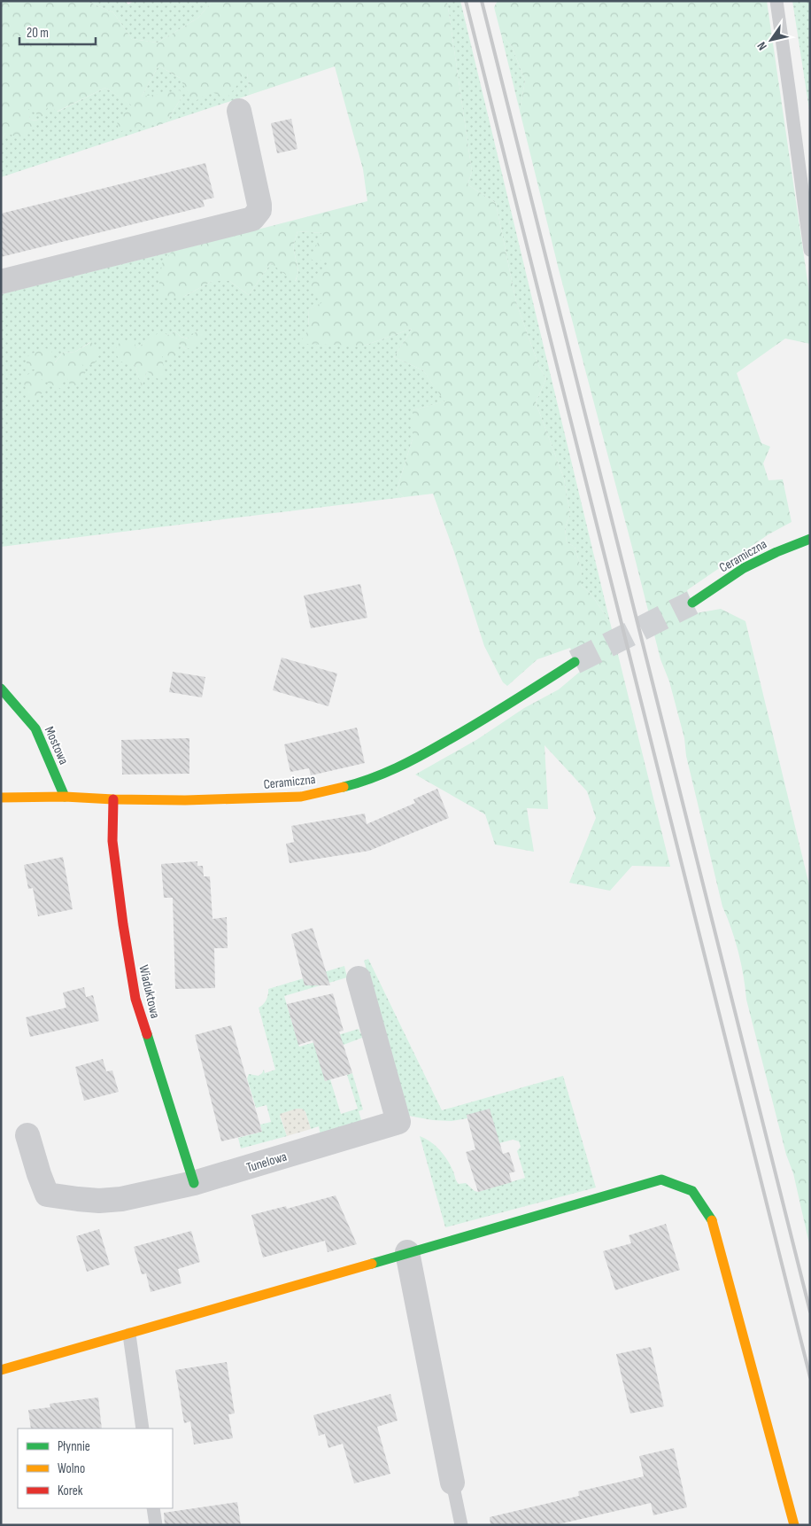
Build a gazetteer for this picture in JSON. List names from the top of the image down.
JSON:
{
  "streets": {
    "street": [
      "Ceramiczna",
      "Mostowa",
      "Wiaduktowa",
      "Tunelowa"
    ]
  },
  "crossings": [
    ["Ceramiczna", "Mostowa"],
    ["Ceramiczna", "Wiaduktowa"],
    ["Wiaduktowa", "Tunelowa"]
  ],
  "legend": ["Płynnie", "Wolno", "Korek"],
  "scale_bar": "20 m",
  "north": "bottom left"
}
